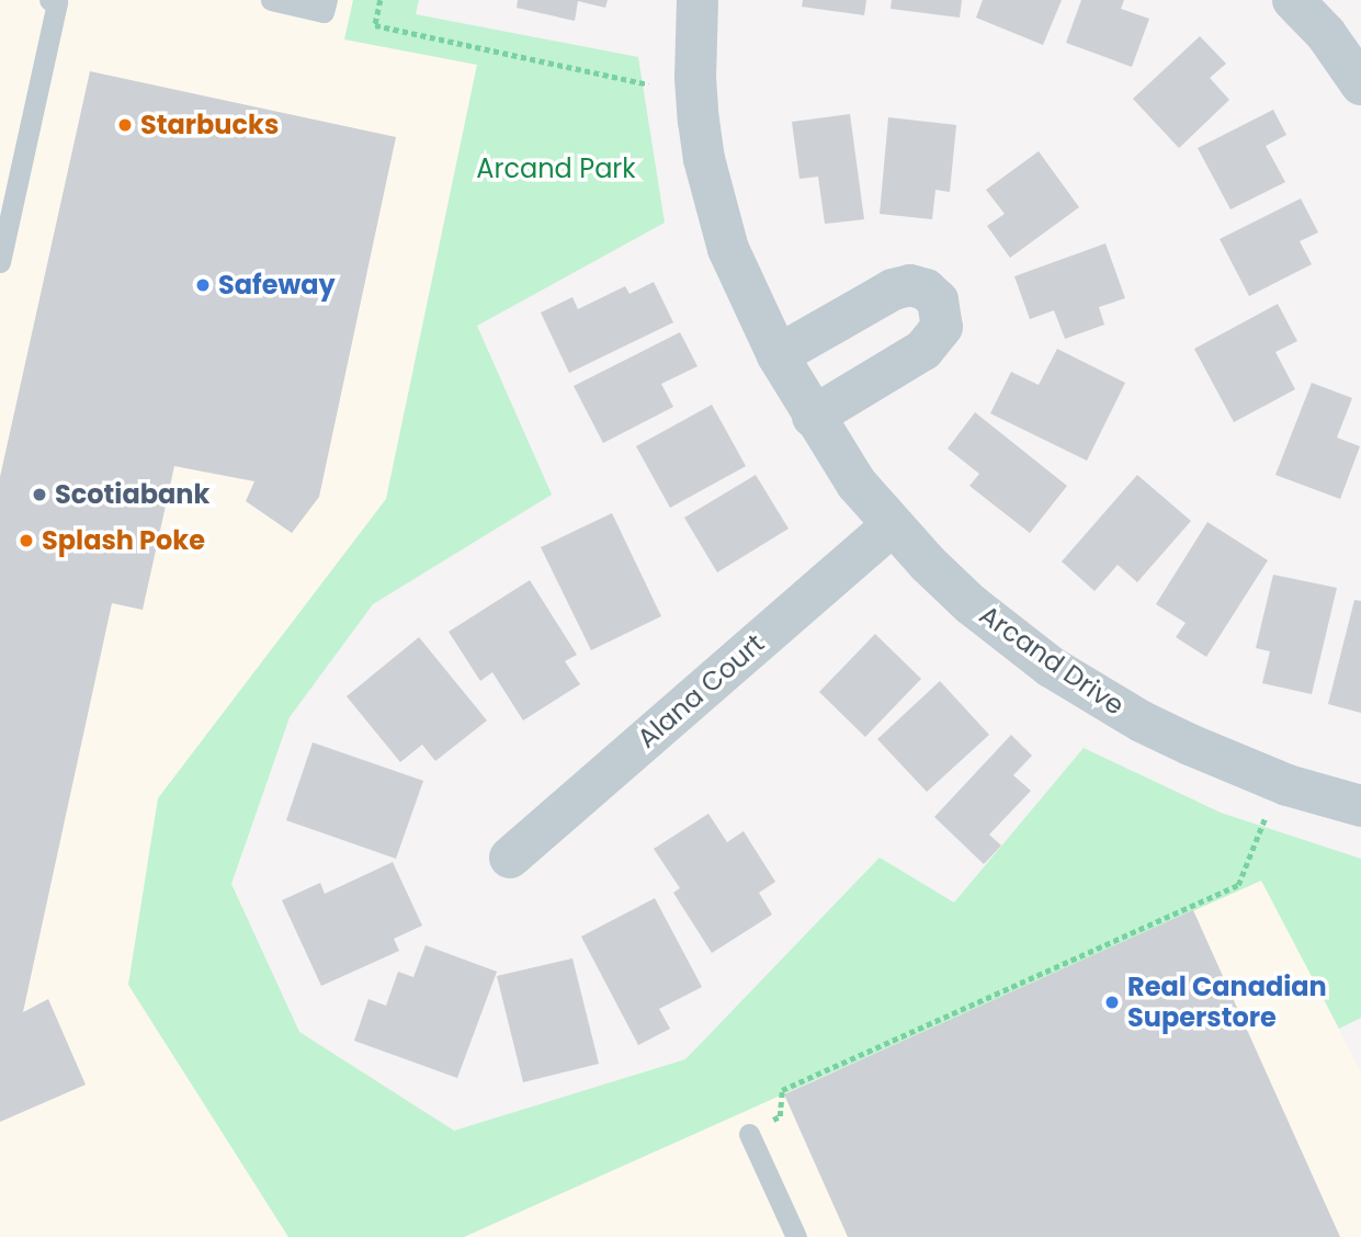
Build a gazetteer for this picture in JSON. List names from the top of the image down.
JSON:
{
  "streets": {
    "street": ["Arcand Drive", "Alana Court"]
  },
  "crossings": [
    ["Arcand Drive", "Alana Court"]
  ],
  "parks": ["Arcand Park"],
  "places": [
    "Starbucks",
    "Safeway",
    "Scotiabank",
    "Splash Poke",
    "Real Canadian Superstore"
  ]
}
